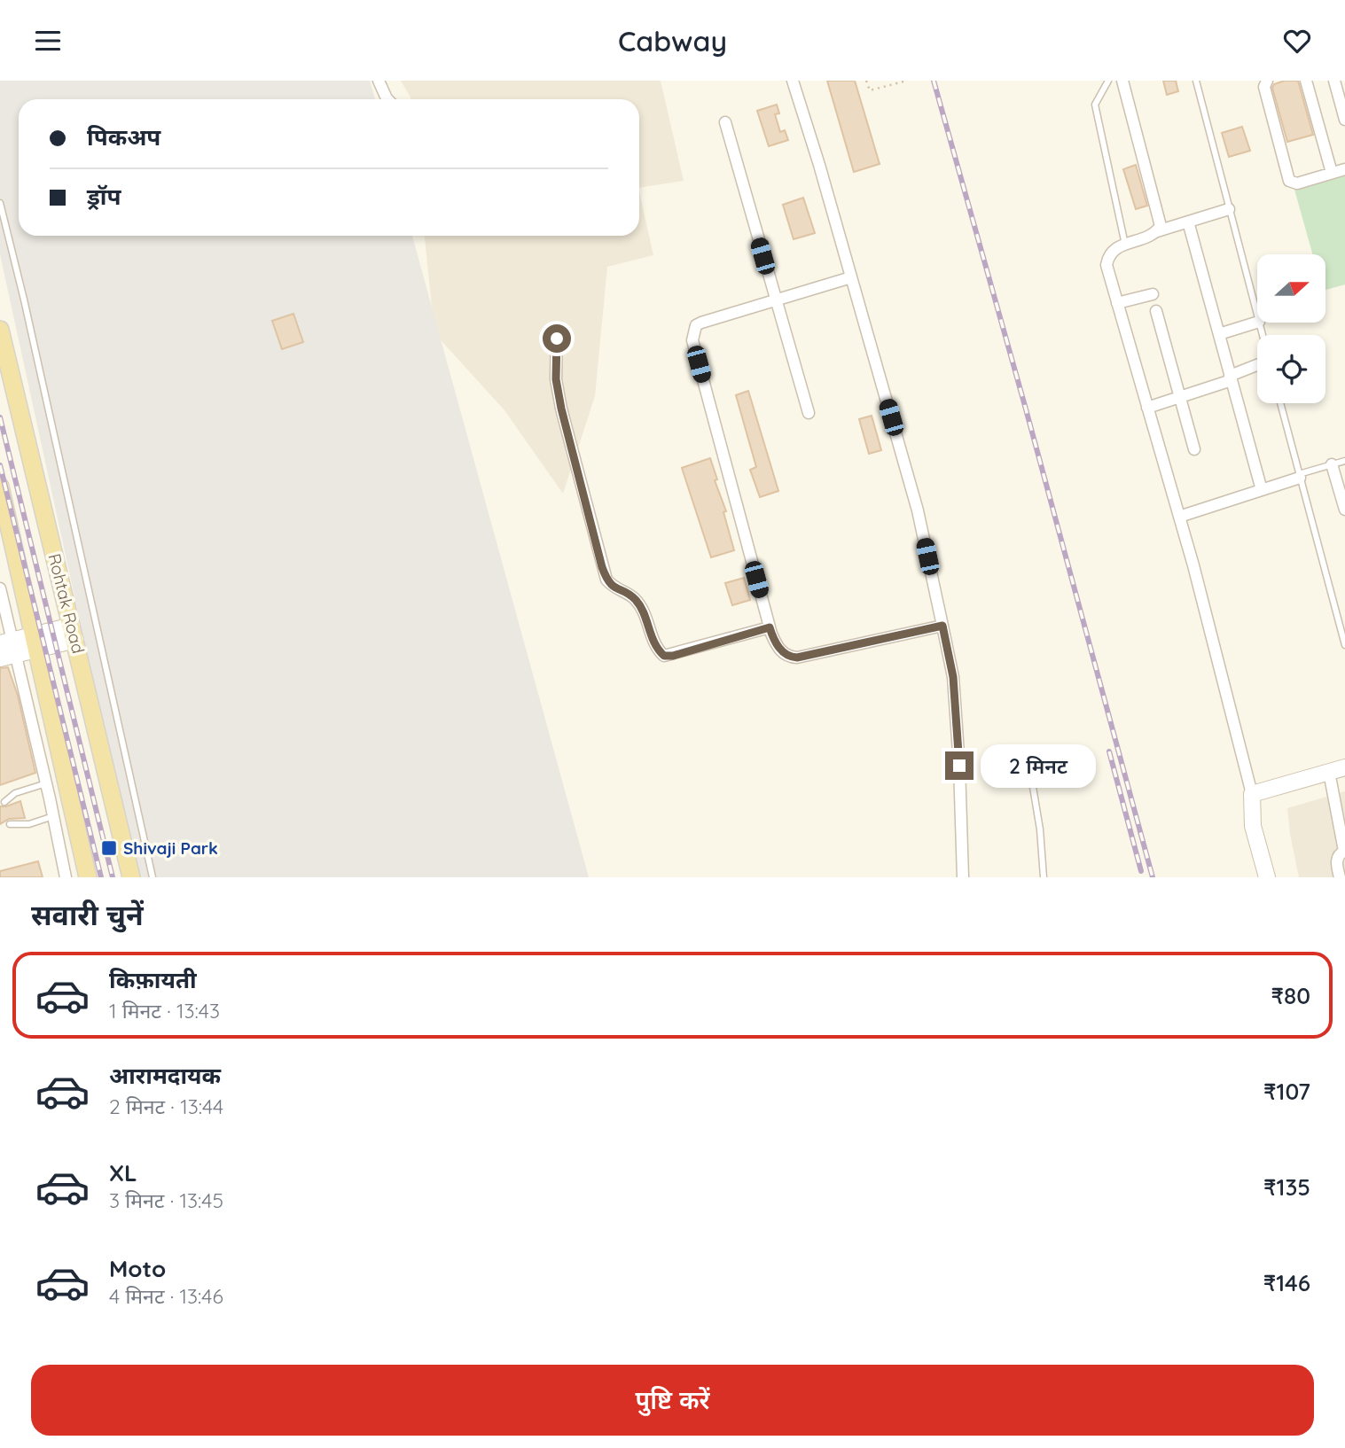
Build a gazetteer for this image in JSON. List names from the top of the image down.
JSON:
{
  "streets": {
    "main road": ["Rohtak Road"]
  },
  "places": {
    "transit": ["Shivaji Park"]
  },
  "north": "right",
  "page": {
    "header": "Cabway",
    "banner": ["पिकअप", "ड्रॉप"],
    "bubble": "2 मिनट",
    "heading": "सवारी चुनें",
    "list": [
      {
        "name": "किफ़ायती",
        "note": "1 मिनट · 13:43",
        "value": "₹80"
      },
      {
        "name": "आरामदायक",
        "note": "2 मिनट · 13:44",
        "value": "₹107"
      },
      {
        "name": "XL",
        "note": "3 मिनट · 13:45",
        "value": "₹135"
      },
      {
        "name": "Moto",
        "note": "4 मिनट · 13:46",
        "value": "₹146"
      }
    ],
    "buttons": "पुष्टि करें"
  }
}
